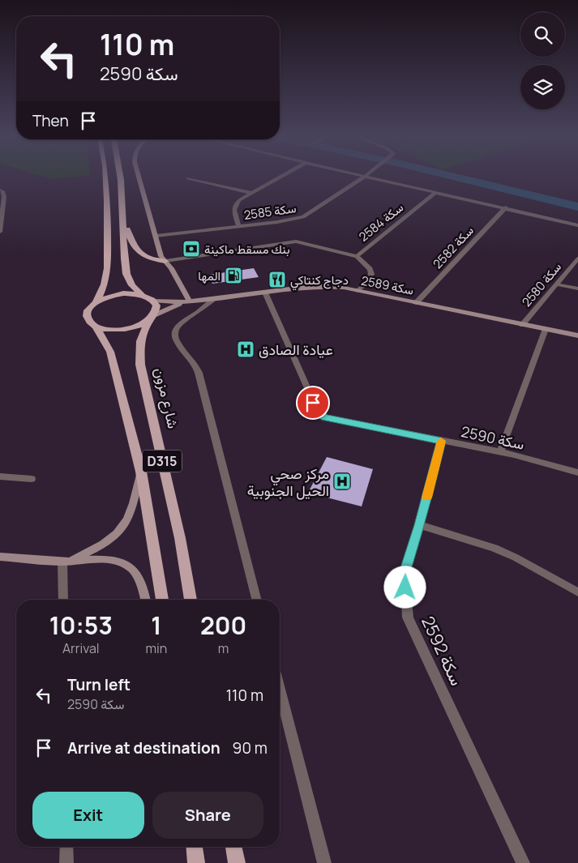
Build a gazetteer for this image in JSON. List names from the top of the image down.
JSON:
{
  "streets": {
    "main road": ["شارع مزون", "D315"],
    "street": [
      "سكة 2585",
      "سكة 2584",
      "سكة 2582",
      "سكة 2580",
      "سكة 2589",
      "سكة 2590",
      "سكة 2592"
    ]
  },
  "crossings": [
    ["سكة 2584", "سكة 2589"],
    ["سكة 2582", "سكة 2589"],
    ["سكة 2580", "سكة 2589"],
    ["سكة 2589", "شارع مزون"],
    ["سكة 2589", "سكة 2590"],
    ["سكة 2589", "D315"],
    ["شارع مزون", "D315"],
    ["سكة 2590", "سكة 2592"]
  ],
  "places": {
    "bank": ["بنك مسقط ماكينة"],
    "fuel station": ["المها"],
    "restaurant": ["دجاج كنتاكي"],
    "hospital": ["عيادة الصادق", "مركز صحي الحيل الجنوبية"]
  },
  "page": {
    "turn": ["110 m", "سكة 2590"],
    "then": "Then",
    "eta": [
      "10:53",
      "Arrival",
      "1",
      "min",
      "200",
      "m"
    ],
    "list": [
      {
        "name": "Turn left",
        "note": "سكة 2590",
        "value": "110 m"
      },
      {
        "name": "Arrive at destination",
        "value": "90 m"
      }
    ],
    "buttons": ["Exit", "Share"]
  }
}
